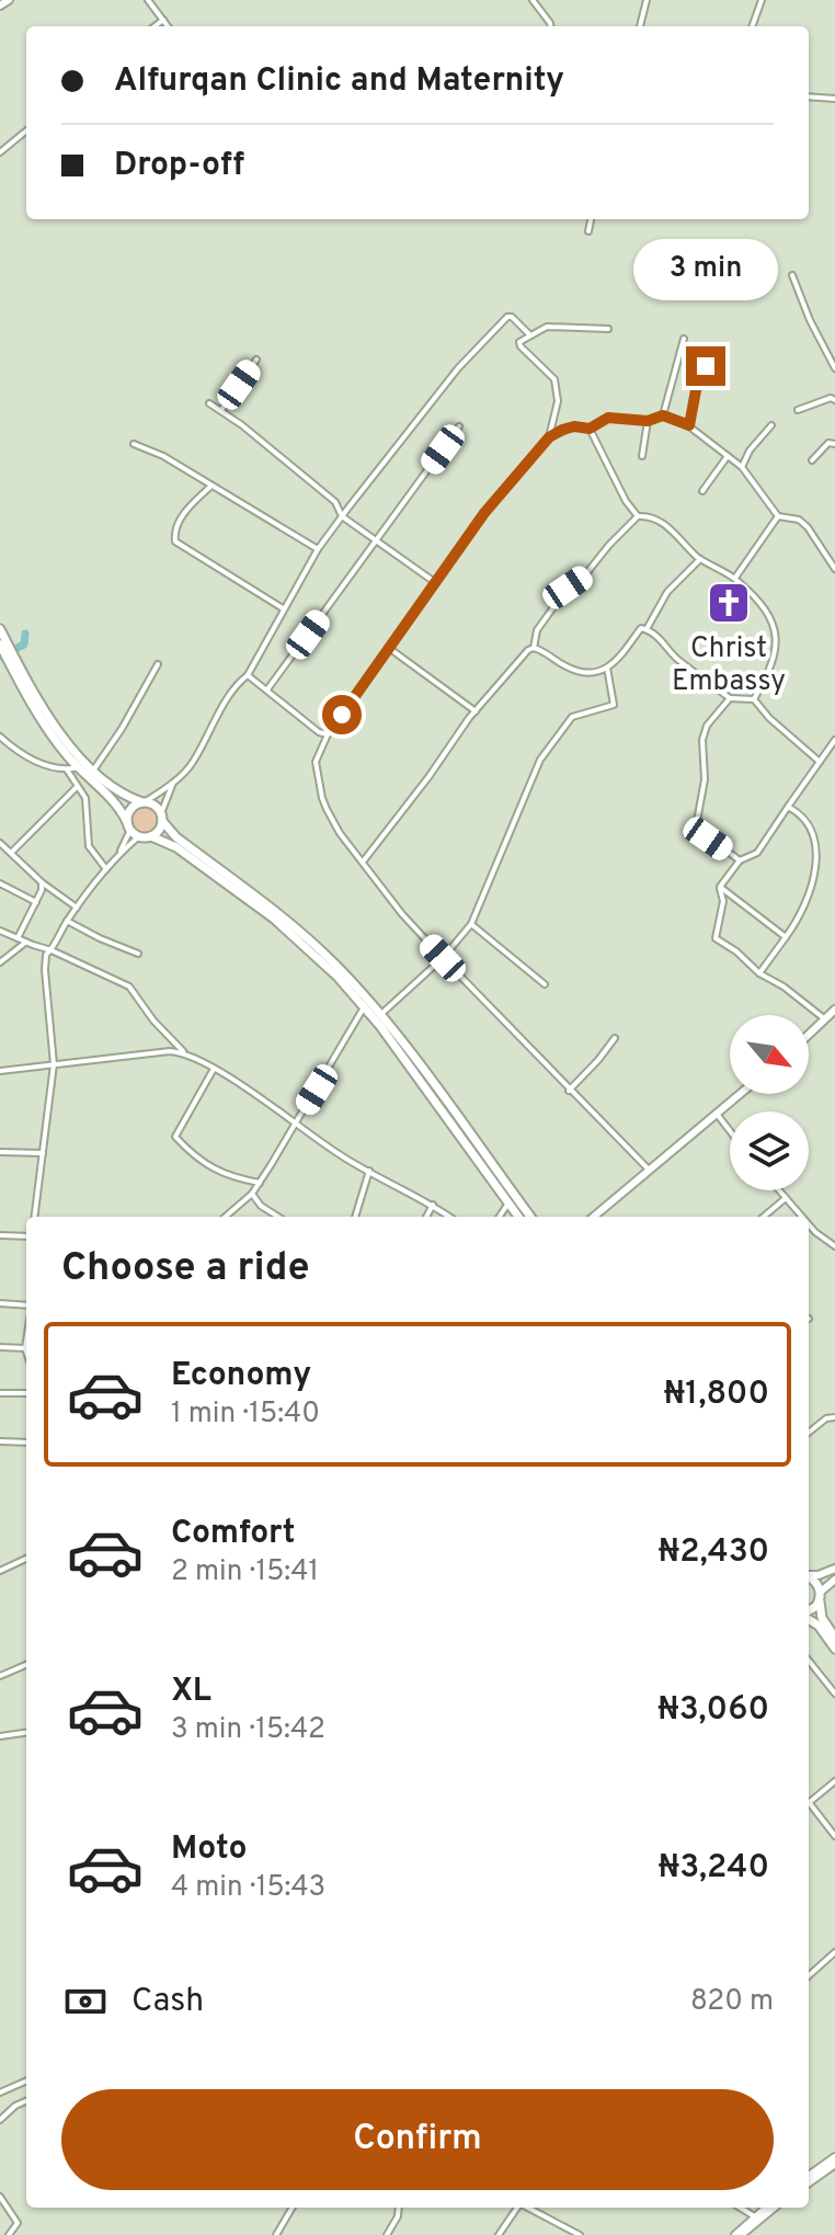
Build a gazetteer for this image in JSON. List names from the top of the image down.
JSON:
{
  "places": {
    "church": ["Christ Embassy"]
  },
  "north": "bottom right",
  "page": {
    "banner": ["Alfurqan Clinic and Maternity", "Drop-off"],
    "bubble": "3 min",
    "heading": "Choose a ride",
    "list": [
      {
        "name": "Economy",
        "note": "1 min · 15:40",
        "value": "₦1,800"
      },
      {
        "name": "Comfort",
        "note": "2 min · 15:41",
        "value": "₦2,430"
      },
      {
        "name": "XL",
        "note": "3 min · 15:42",
        "value": "₦3,060"
      },
      {
        "name": "Moto",
        "note": "4 min · 15:43",
        "value": "₦3,240"
      }
    ],
    "pay": ["Cash", "820 m"],
    "buttons": "Confirm"
  }
}
